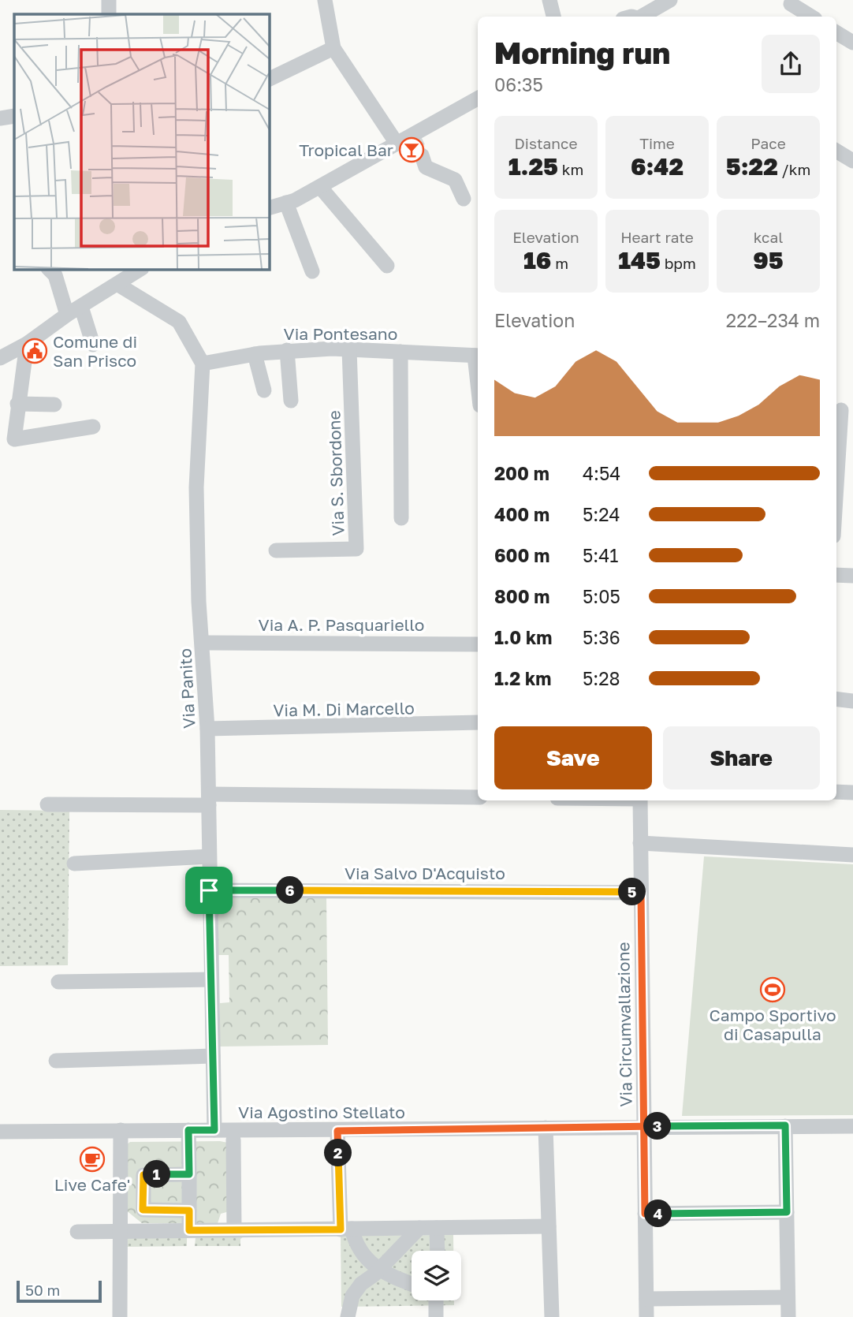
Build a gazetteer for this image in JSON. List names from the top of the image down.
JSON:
{
  "streets": {
    "street": [
      "Via Pontesano",
      "Via S. Sbordone",
      "Via A. P. Pasquariello",
      "Via Panito",
      "Via M. Di Marcello",
      "Via Salvo D'Acquisto",
      "Via Circumvallazione",
      "Via Agostino Stellato"
    ]
  },
  "crossings": [
    ["Via Pontesano", "Via S. Sbordone"],
    ["Via Pontesano", "Via Panito"],
    ["Via A. P. Pasquariello", "Via Panito"],
    ["Via Panito", "Via M. Di Marcello"],
    ["Via Panito", "Via Salvo D'Acquisto"],
    ["Via Panito", "Via Agostino Stellato"],
    ["Via Salvo D'Acquisto", "Via Circumvallazione"],
    ["Via Circumvallazione", "Via Agostino Stellato"]
  ],
  "places": {
    "bar": ["Tropical Bar"],
    "public building": ["Comune di San Prisco"],
    "sports": ["Campo Sportivo di Casapulla"],
    "cafe": ["Live Cafe'"]
  },
  "scale_bar": "50 m",
  "page": {
    "heading": ["Morning run", "06:35"],
    "stats": [
      ["Distance", "1.25 km"],
      ["Time", "6:42"],
      ["Pace", "5:22 /km"],
      ["Elevation", "16 m"],
      ["Heart rate", "145 bpm"],
      ["kcal", "95"]
    ],
    "chart": ["Elevation", "222–234 m"],
    "list": [
      {
        "name": "200 m",
        "note": "4:54"
      },
      {
        "name": "400 m",
        "note": "5:24"
      },
      {
        "name": "600 m",
        "note": "5:41"
      },
      {
        "name": "800 m",
        "note": "5:05"
      },
      {
        "name": "1.0 km",
        "note": "5:36"
      },
      {
        "name": "1.2 km",
        "note": "5:28"
      }
    ],
    "buttons": ["Save", "Share"],
    "pins": [
      "6",
      "5",
      "3",
      "2",
      "1",
      "4"
    ],
    "scale": "50 m"
  }
}
